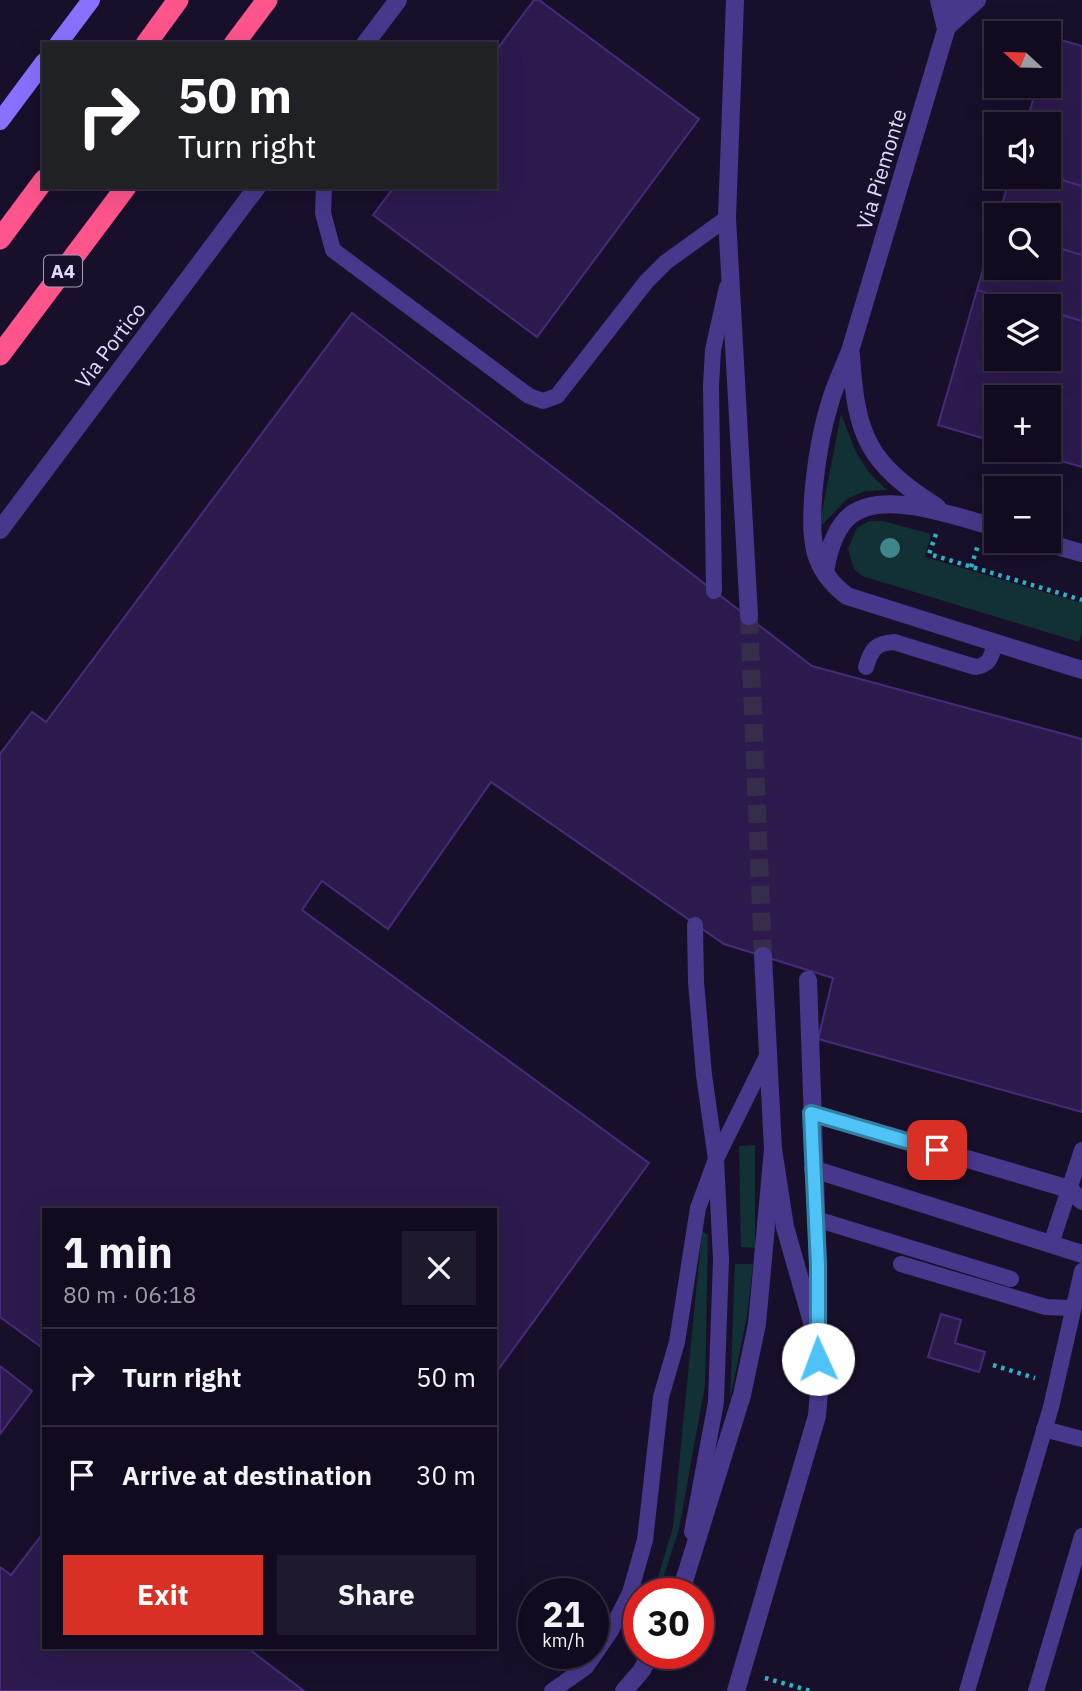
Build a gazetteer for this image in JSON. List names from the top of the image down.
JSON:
{
  "streets": {
    "highway": ["A4"],
    "street": ["Via Piemonte", "Via Portico"]
  },
  "north": "left",
  "page": {
    "map_buttons": ["+", "−"],
    "turn": ["50 m", "Turn right"],
    "heading": ["1 min", "80 m · 06:18"],
    "list": [
      {
        "name": "Turn right",
        "value": "50 m"
      },
      {
        "name": "Arrive at destination",
        "value": "30 m"
      }
    ],
    "buttons": ["Exit", "Share"],
    "speed": "21 km/h",
    "limit": "30"
  }
}
